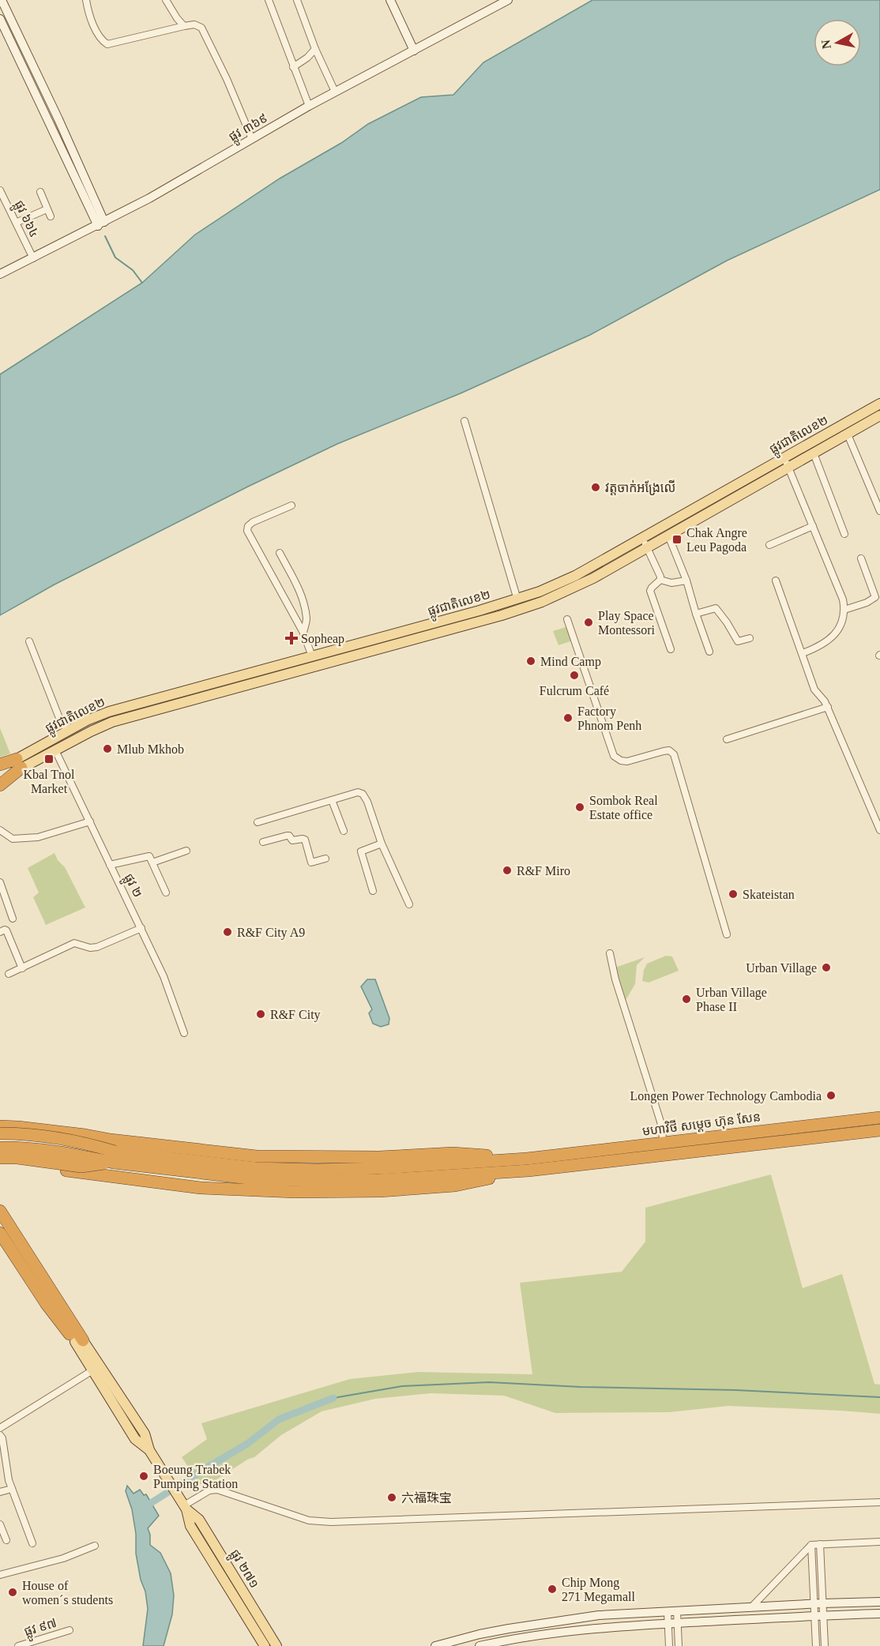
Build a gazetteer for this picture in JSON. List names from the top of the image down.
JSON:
{
  "streets": {
    "highway": ["មហាវិថី សម្តេច ហ៊ុន សែន"],
    "main road": ["ផ្លូវជាតិលេខ២", "ផ្លូវ ២៧១"],
    "street": [
      "ផ្លូវ ៣៦៩",
      "ផ្លូវ ៦៦៤",
      "ផ្លូវ ២",
      "ផ្លូវ ៩៧"
    ]
  },
  "crossings": [
    ["ផ្លូវ ៣៦៩", "ផ្លូវ ៦៦៤"],
    ["ផ្លូវជាតិលេខ២", "ផ្លូវ ២"]
  ],
  "places": {
    "other": [
      "វត្តចាក់អង្រែលើ",
      "Play Space Montessori",
      "Mind Camp",
      "Fulcrum Café",
      "Factory Phnom Penh",
      "Mlub Mkhob",
      "Sombok Real Estate office",
      "R&F Miro",
      "Skateistan",
      "R&F City A9",
      "Urban Village",
      "Urban Village Phase II",
      "R&F City",
      "Longen Power Technology Cambodia",
      "Boeung Trabek Pumping Station",
      "六福珠宝",
      "Chip Mong 271 Megamall",
      "House of women´s students"
    ],
    "transit": ["Chak Angre Leu Pagoda", "Kbal Tnol Market"],
    "health": ["Sopheap"]
  },
  "north": "left"
}
